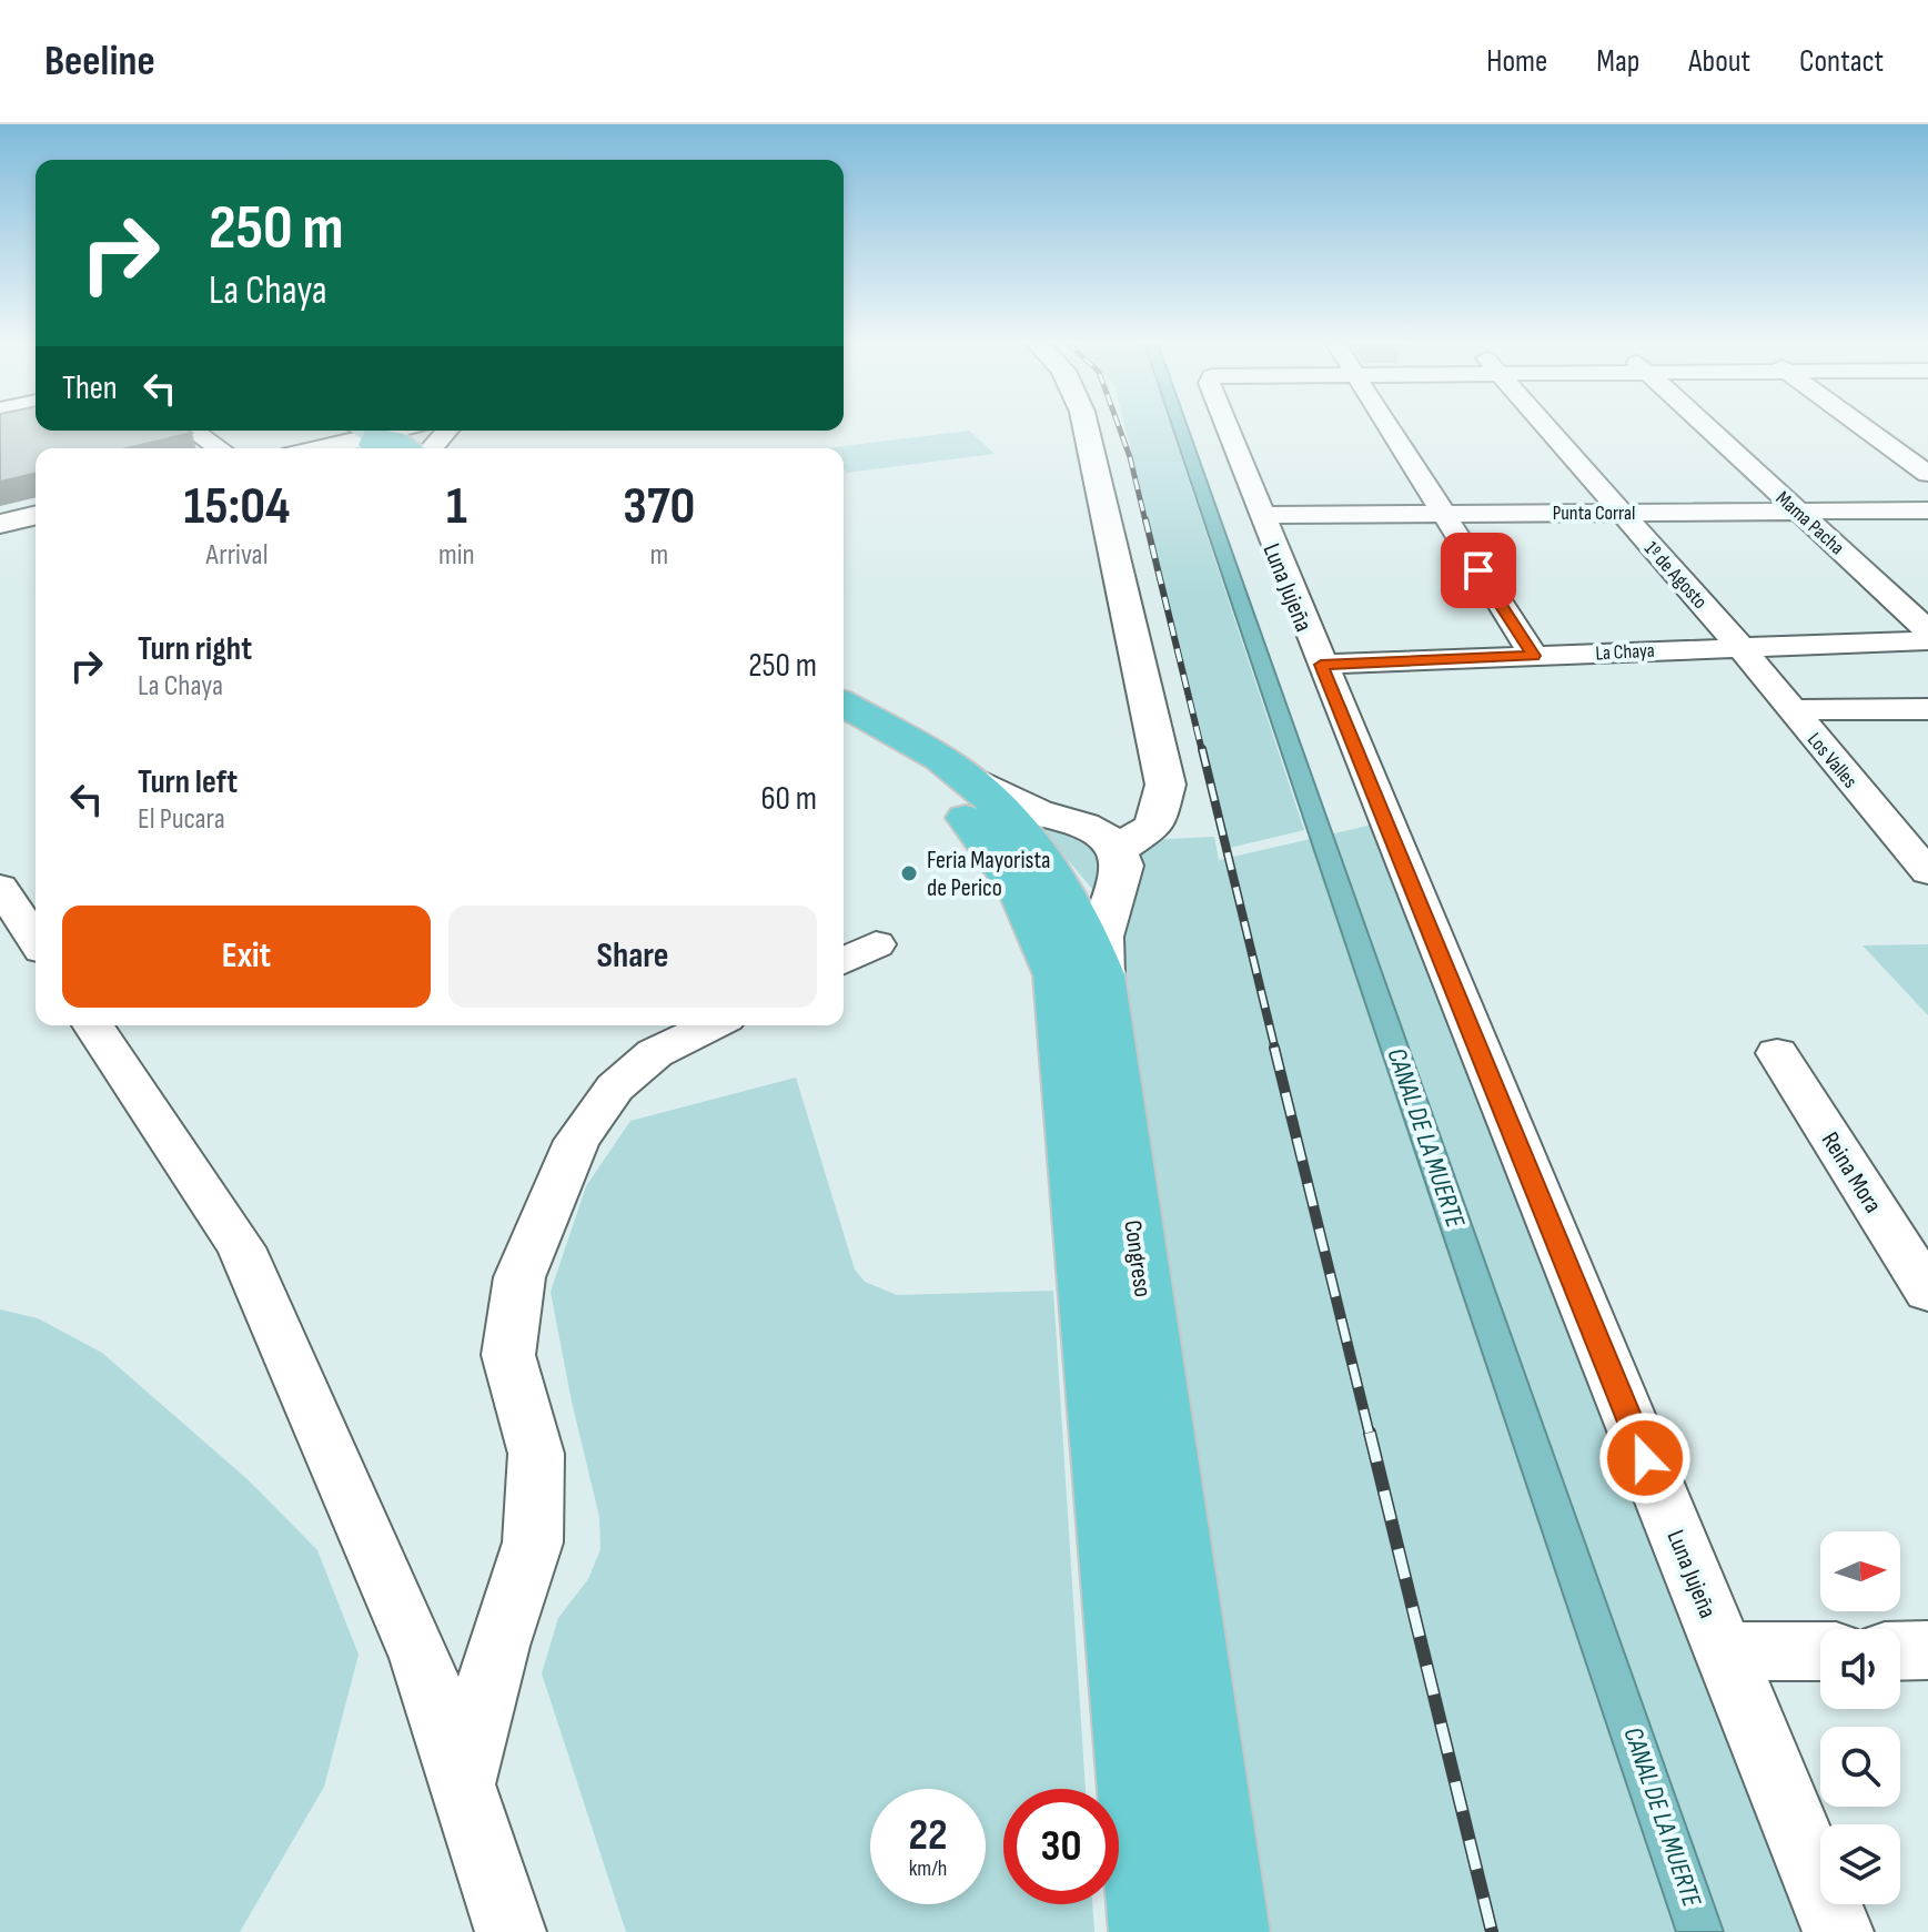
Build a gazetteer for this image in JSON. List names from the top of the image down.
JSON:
{
  "streets": {
    "main road": ["Congreso"],
    "street": [
      "Punta Corral",
      "Mama Pacha",
      "1º de Agosto",
      "Luna Jujeña",
      "La Chaya",
      "Los Valles",
      "Reina Mora"
    ]
  },
  "crossings": [
    ["Punta Corral", "Mama Pacha"],
    ["Punta Corral", "1º de Agosto"],
    ["Punta Corral", "Luna Jujeña"],
    ["1º de Agosto", "La Chaya"],
    ["1º de Agosto", "Los Valles"],
    ["Luna Jujeña", "La Chaya"],
    ["La Chaya", "Los Valles"]
  ],
  "water": ["CANAL DE LA MUERTE"],
  "places": ["Feria Mayorista de Perico"],
  "north": "right",
  "page": {
    "header": "Beeline",
    "nav": [
      "Home",
      "Map",
      "About",
      "Contact"
    ],
    "turn": ["250 m", "La Chaya"],
    "then": "Then",
    "eta": [
      "15:04",
      "Arrival",
      "1",
      "min",
      "370",
      "m"
    ],
    "list": [
      {
        "name": "Turn right",
        "note": "La Chaya",
        "value": "250 m"
      },
      {
        "name": "Turn left",
        "note": "El Pucara",
        "value": "60 m"
      }
    ],
    "buttons": ["Exit", "Share"],
    "speed": "22 km/h",
    "limit": "30"
  }
}
